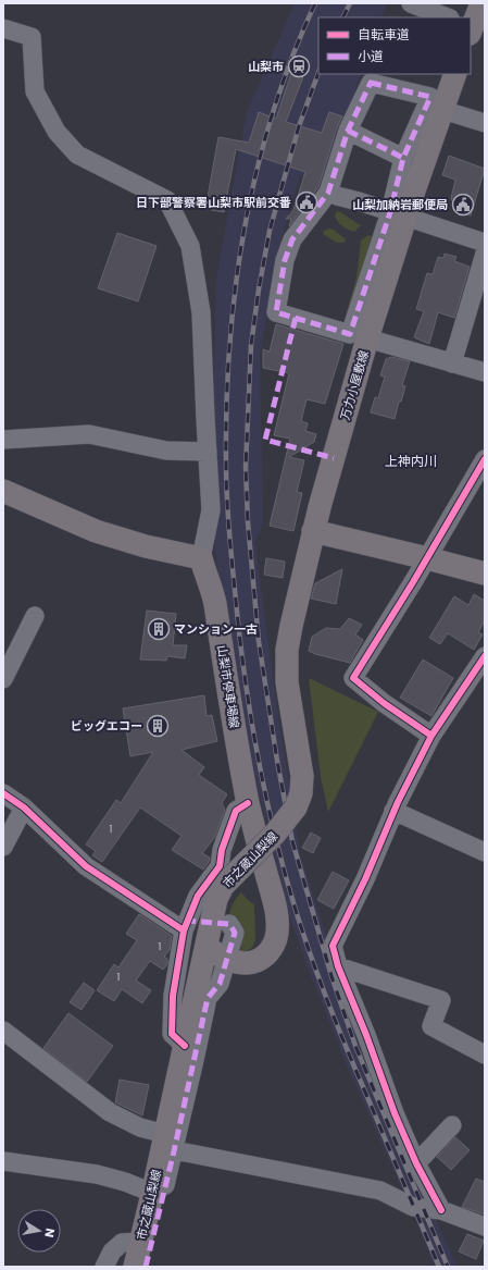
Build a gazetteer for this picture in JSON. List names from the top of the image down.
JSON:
{
  "streets": {
    "main road": ["万力小屋敷線", "山梨市停車場線", "市之蔵山梨線"]
  },
  "crossings": [
    ["万力小屋敷線", "市之蔵山梨線"],
    ["山梨市停車場線", "市之蔵山梨線"]
  ],
  "districts": ["上神内川"],
  "places": {
    "station": ["山梨市"],
    "public building": ["日下部警察署山梨市駅前交番", "山梨加納岩郵便局"],
    "building": ["マンション一古", "ビッグエコー"]
  },
  "house_numbers": ["1", "1", "1"],
  "legend": ["自転車道", "小道"],
  "north": "right"
}
